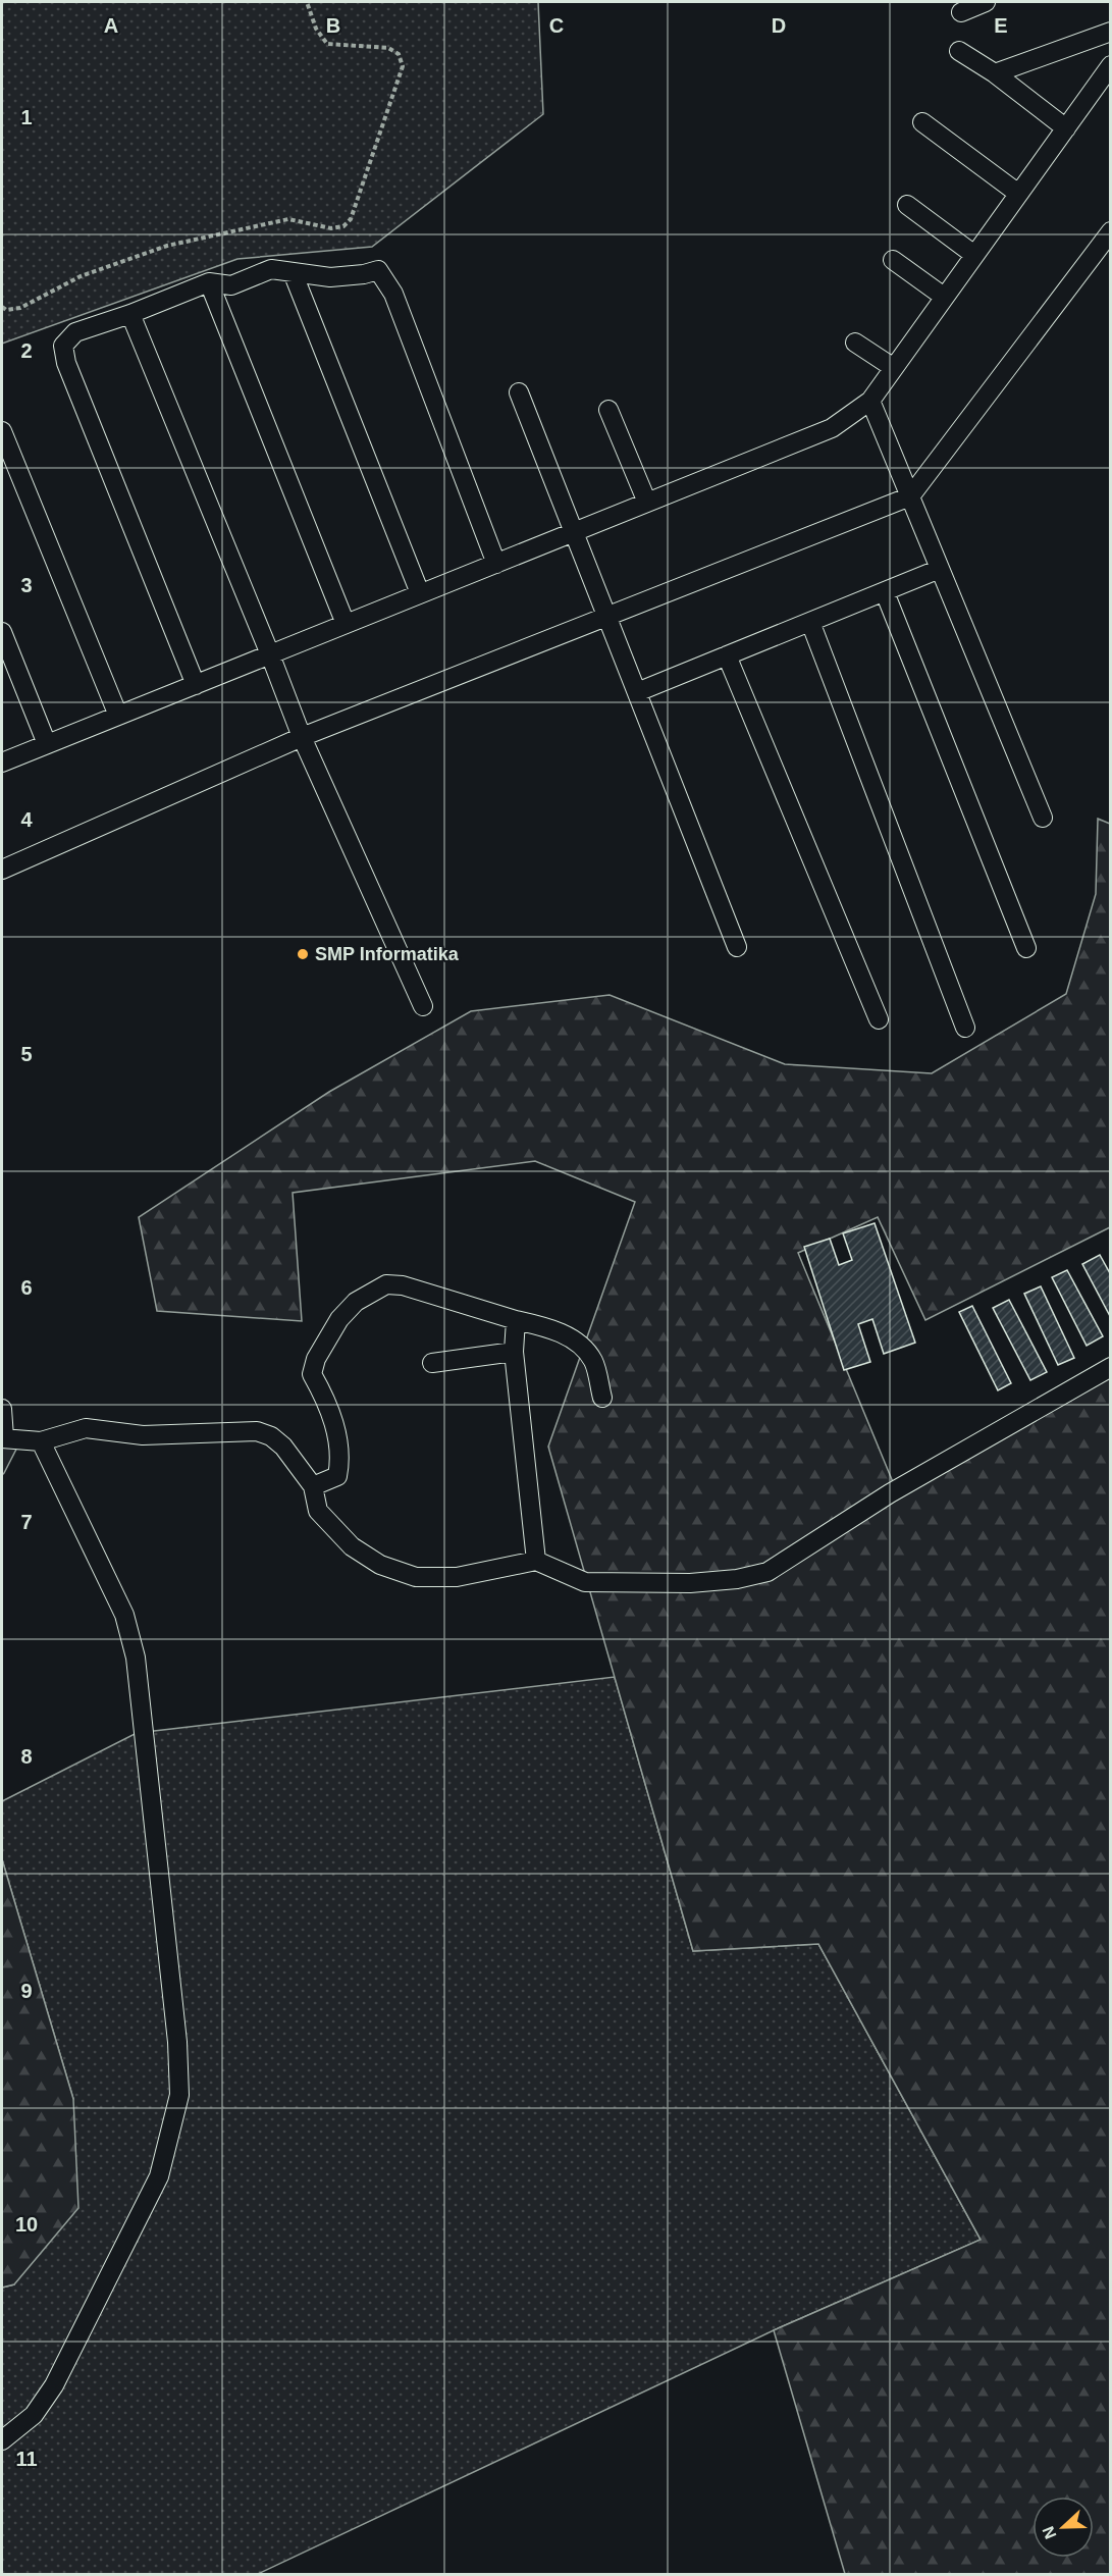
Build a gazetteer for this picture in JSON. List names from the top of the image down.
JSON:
{
  "places": ["SMP Informatika"],
  "north": "left",
  "grid": {
    "columns": [
      "A",
      "B",
      "C",
      "D",
      "E"
    ],
    "rows": [
      "1",
      "2",
      "3",
      "4",
      "5",
      "6",
      "7",
      "8",
      "9",
      "10",
      "11"
    ]
  }
}
